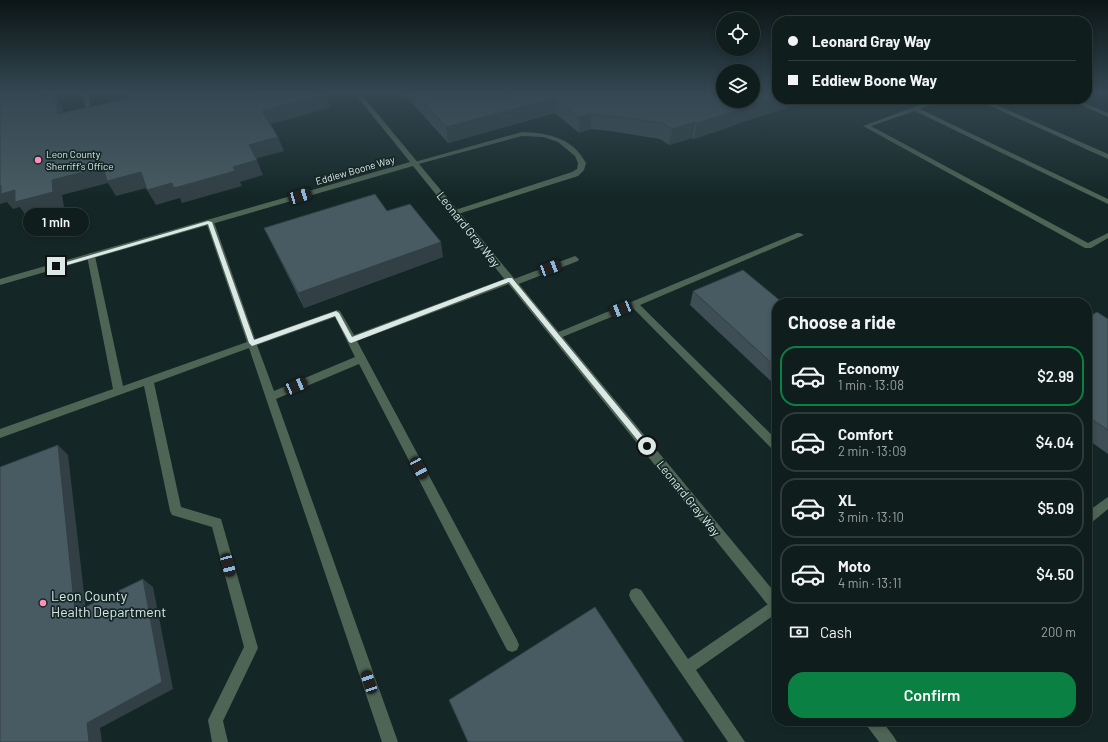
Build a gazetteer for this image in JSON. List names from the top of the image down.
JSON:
{
  "streets": {
    "street": ["Eddiew Boone Way", "Leonard Gray Way"]
  },
  "crossings": [
    ["Eddiew Boone Way", "Leonard Gray Way"]
  ],
  "places": ["Leon County Sherriff's Office", "Leon County Health Department"],
  "page": {
    "banner": ["Leonard Gray Way", "Eddiew Boone Way"],
    "bubble": "1 min",
    "heading": "Choose a ride",
    "list": [
      {
        "name": "Economy",
        "note": "1 min · 13:08",
        "value": "$2.99"
      },
      {
        "name": "Comfort",
        "note": "2 min · 13:09",
        "value": "$4.04"
      },
      {
        "name": "XL",
        "note": "3 min · 13:10",
        "value": "$5.09"
      },
      {
        "name": "Moto",
        "note": "4 min · 13:11",
        "value": "$4.50"
      }
    ],
    "pay": ["Cash", "200 m"],
    "buttons": "Confirm"
  }
}
